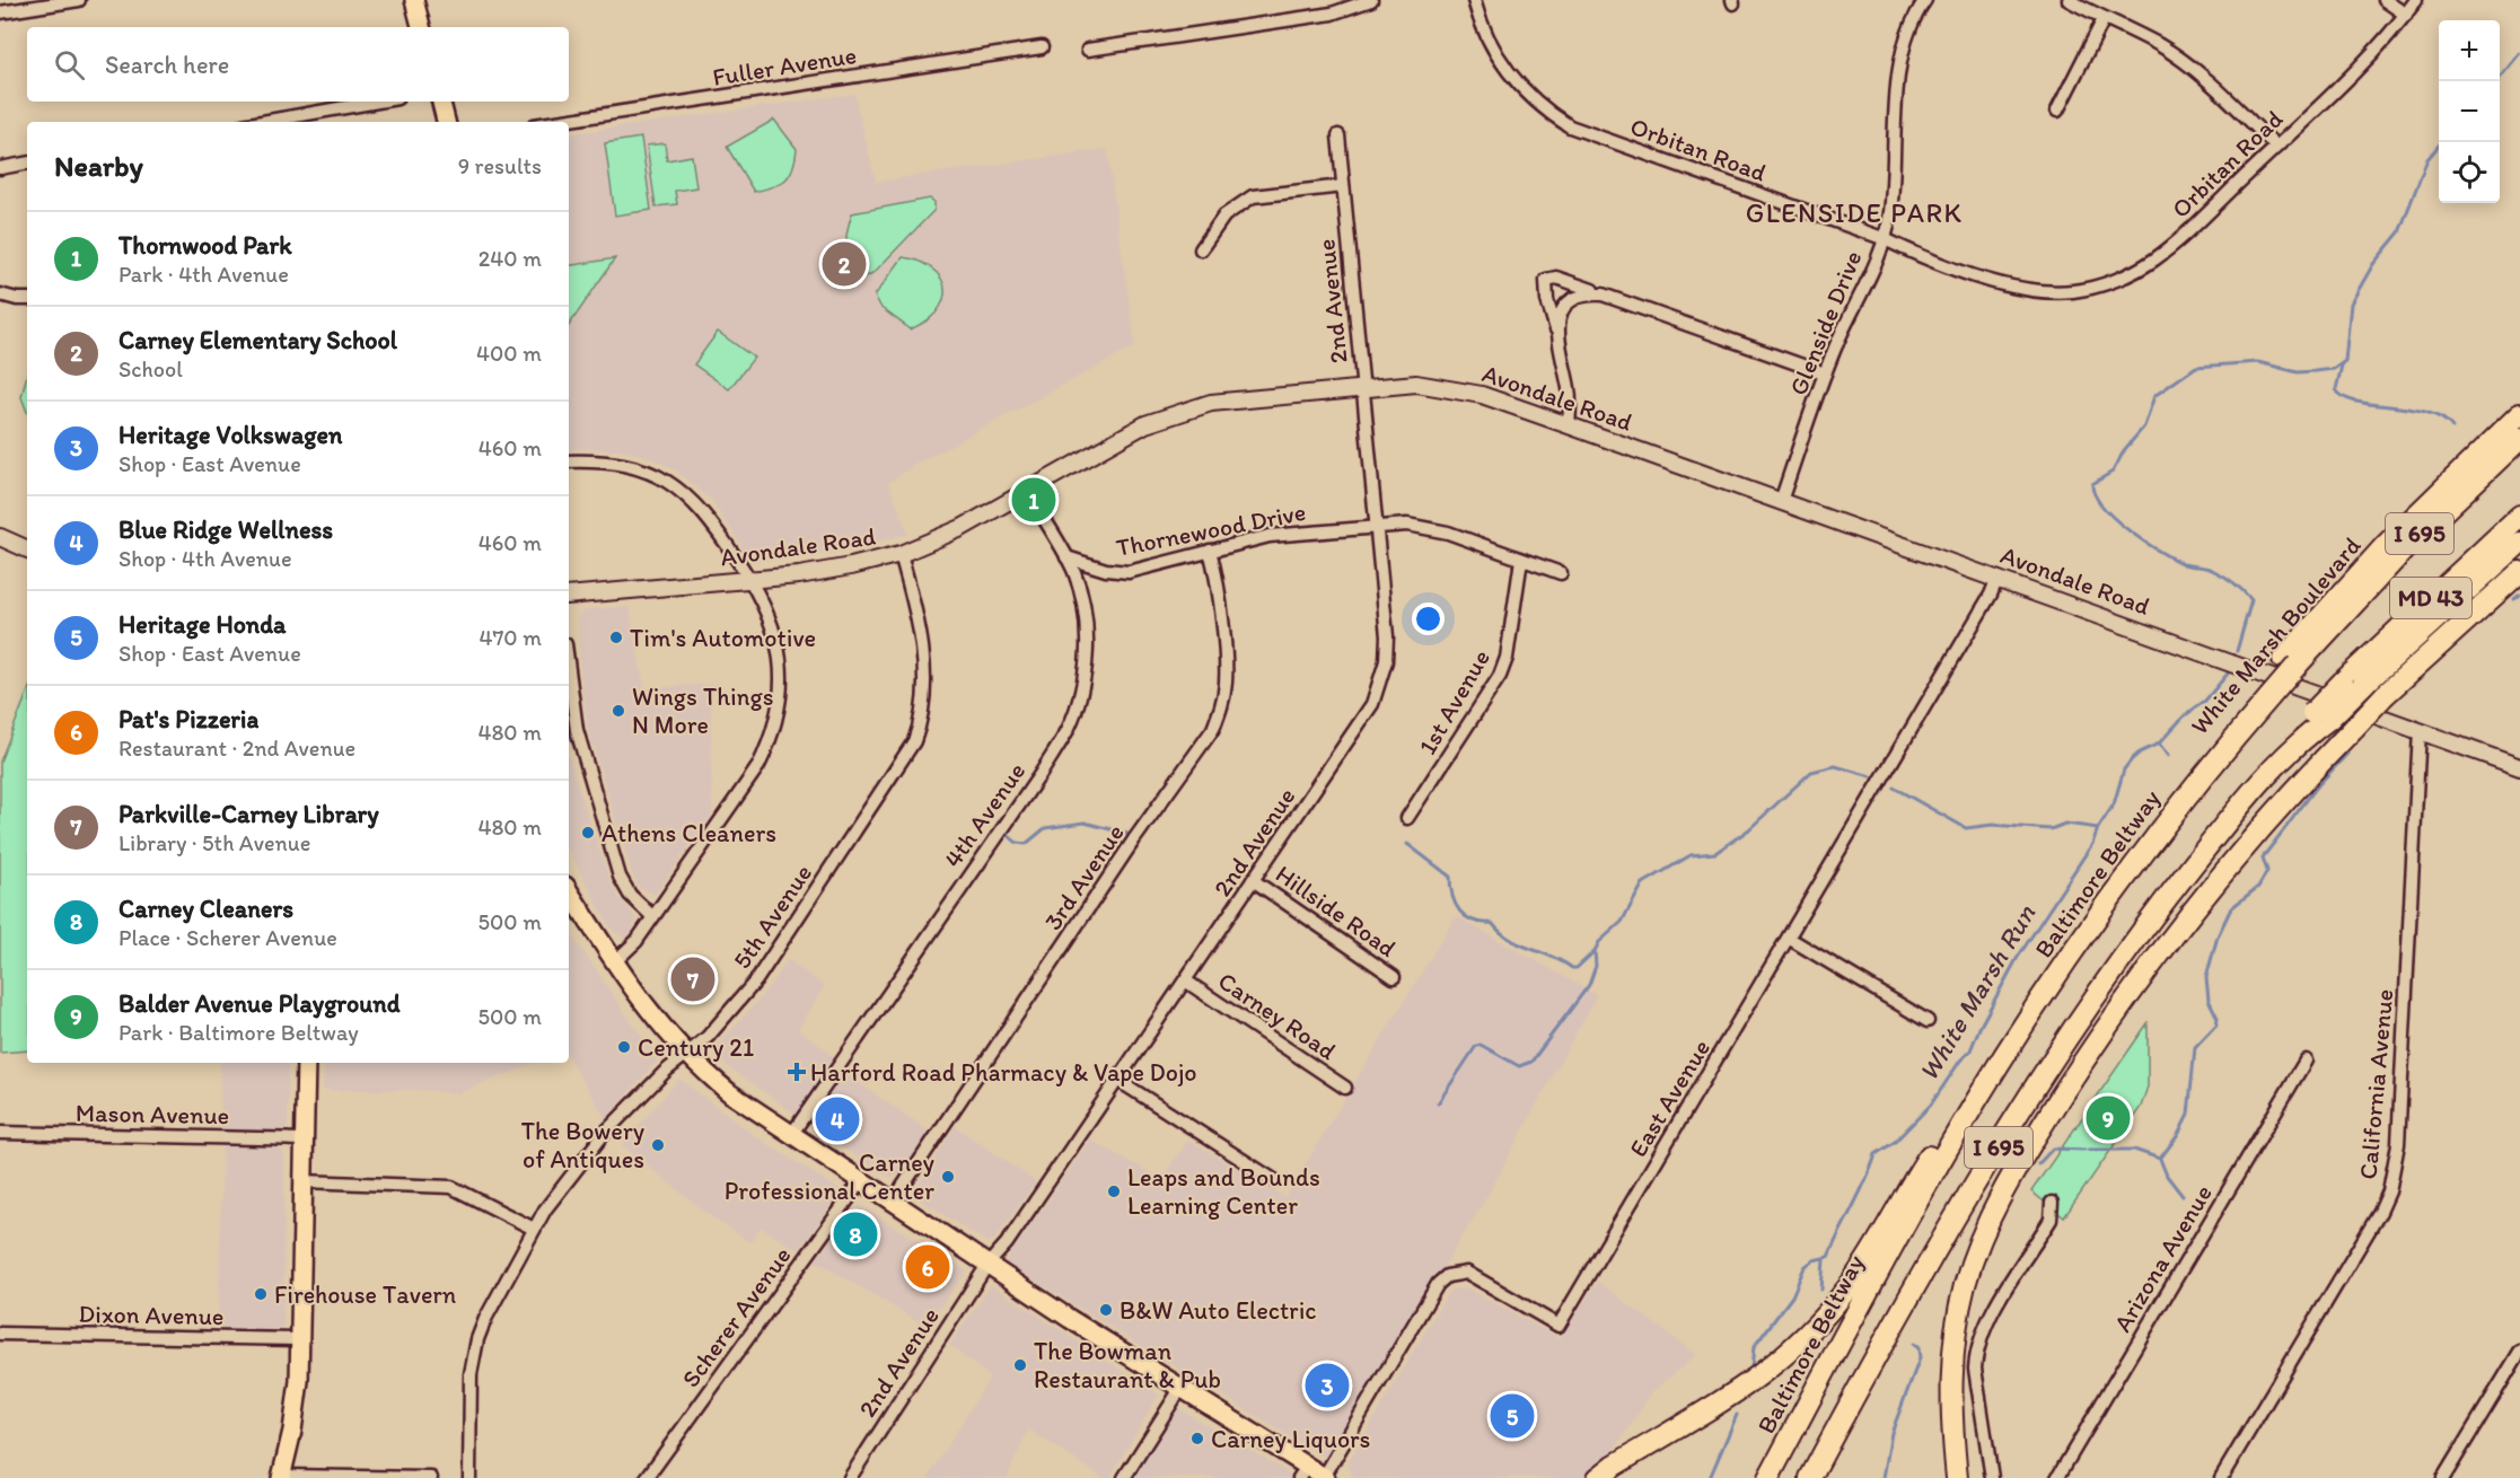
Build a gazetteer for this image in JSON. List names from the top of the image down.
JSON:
{
  "streets": {
    "highway": [
      "I 695",
      "MD 43",
      "White Marsh Boulevard",
      "Baltimore Beltway"
    ],
    "street": [
      "Fuller Avenue",
      "Orbitan Road",
      "2nd Avenue",
      "Glenside Drive",
      "Avondale Road",
      "Thornewood Drive",
      "1st Avenue",
      "4th Avenue",
      "3rd Avenue",
      "Hillside Road",
      "5th Avenue",
      "Carney Road",
      "California Avenue",
      "East Avenue",
      "Mason Avenue",
      "Arizona Avenue",
      "Dixon Avenue",
      "Scherer Avenue"
    ]
  },
  "crossings": [
    ["Orbitan Road", "Glenside Drive"],
    ["2nd Avenue", "Avondale Road"],
    ["2nd Avenue", "Thornewood Drive"],
    ["2nd Avenue", "Hillside Road"],
    ["2nd Avenue", "Carney Road"],
    ["Glenside Drive", "Avondale Road"],
    ["Avondale Road", "4th Avenue"],
    ["Avondale Road", "5th Avenue"],
    ["Avondale Road", "California Avenue"],
    ["Avondale Road", "East Avenue"],
    ["Thornewood Drive", "1st Avenue"],
    ["Thornewood Drive", "4th Avenue"],
    ["Thornewood Drive", "3rd Avenue"],
    ["I 695", "MD 43"],
    ["White Marsh Boulevard", "Baltimore Beltway"]
  ],
  "districts": ["GLENSIDE PARK"],
  "water": ["White Marsh Run"],
  "places": {
    "other": [
      "Tim's Automotive",
      "Wings Things N More",
      "Athens Cleaners",
      "Century 21",
      "The Bowery of Antiques",
      "Carney Professional Center",
      "Leaps and Bounds Learning Center",
      "Firehouse Tavern",
      "B&W Auto Electric",
      "The Bowman Restaurant & Pub",
      "Carney Liquors"
    ],
    "health": ["Harford Road Pharmacy & Vape Dojo"]
  },
  "page": {
    "map_buttons": ["+", "−"],
    "search": "Search here",
    "heading": ["Nearby", "9 results"],
    "list": [
      {
        "mark": "1",
        "name": "Thornwood Park",
        "note": "Park · 4th Avenue",
        "value": "240 m"
      },
      {
        "mark": "2",
        "name": "Carney Elementary School",
        "note": "School",
        "value": "400 m"
      },
      {
        "mark": "3",
        "name": "Heritage Volkswagen",
        "note": "Shop · East Avenue",
        "value": "460 m"
      },
      {
        "mark": "4",
        "name": "Blue Ridge Wellness",
        "note": "Shop · 4th Avenue",
        "value": "460 m"
      },
      {
        "mark": "5",
        "name": "Heritage Honda",
        "note": "Shop · East Avenue",
        "value": "470 m"
      },
      {
        "mark": "6",
        "name": "Pat's Pizzeria",
        "note": "Restaurant · 2nd Avenue",
        "value": "480 m"
      },
      {
        "mark": "7",
        "name": "Parkville-Carney Library",
        "note": "Library · 5th Avenue",
        "value": "480 m"
      },
      {
        "mark": "8",
        "name": "Carney Cleaners",
        "note": "Place · Scherer Avenue",
        "value": "500 m"
      },
      {
        "mark": "9",
        "name": "Balder Avenue Playground",
        "note": "Park · Baltimore Beltway",
        "value": "500 m"
      }
    ],
    "pins": [
      "2",
      "1",
      "7",
      "9",
      "4",
      "8",
      "6",
      "3",
      "5"
    ]
  }
}
